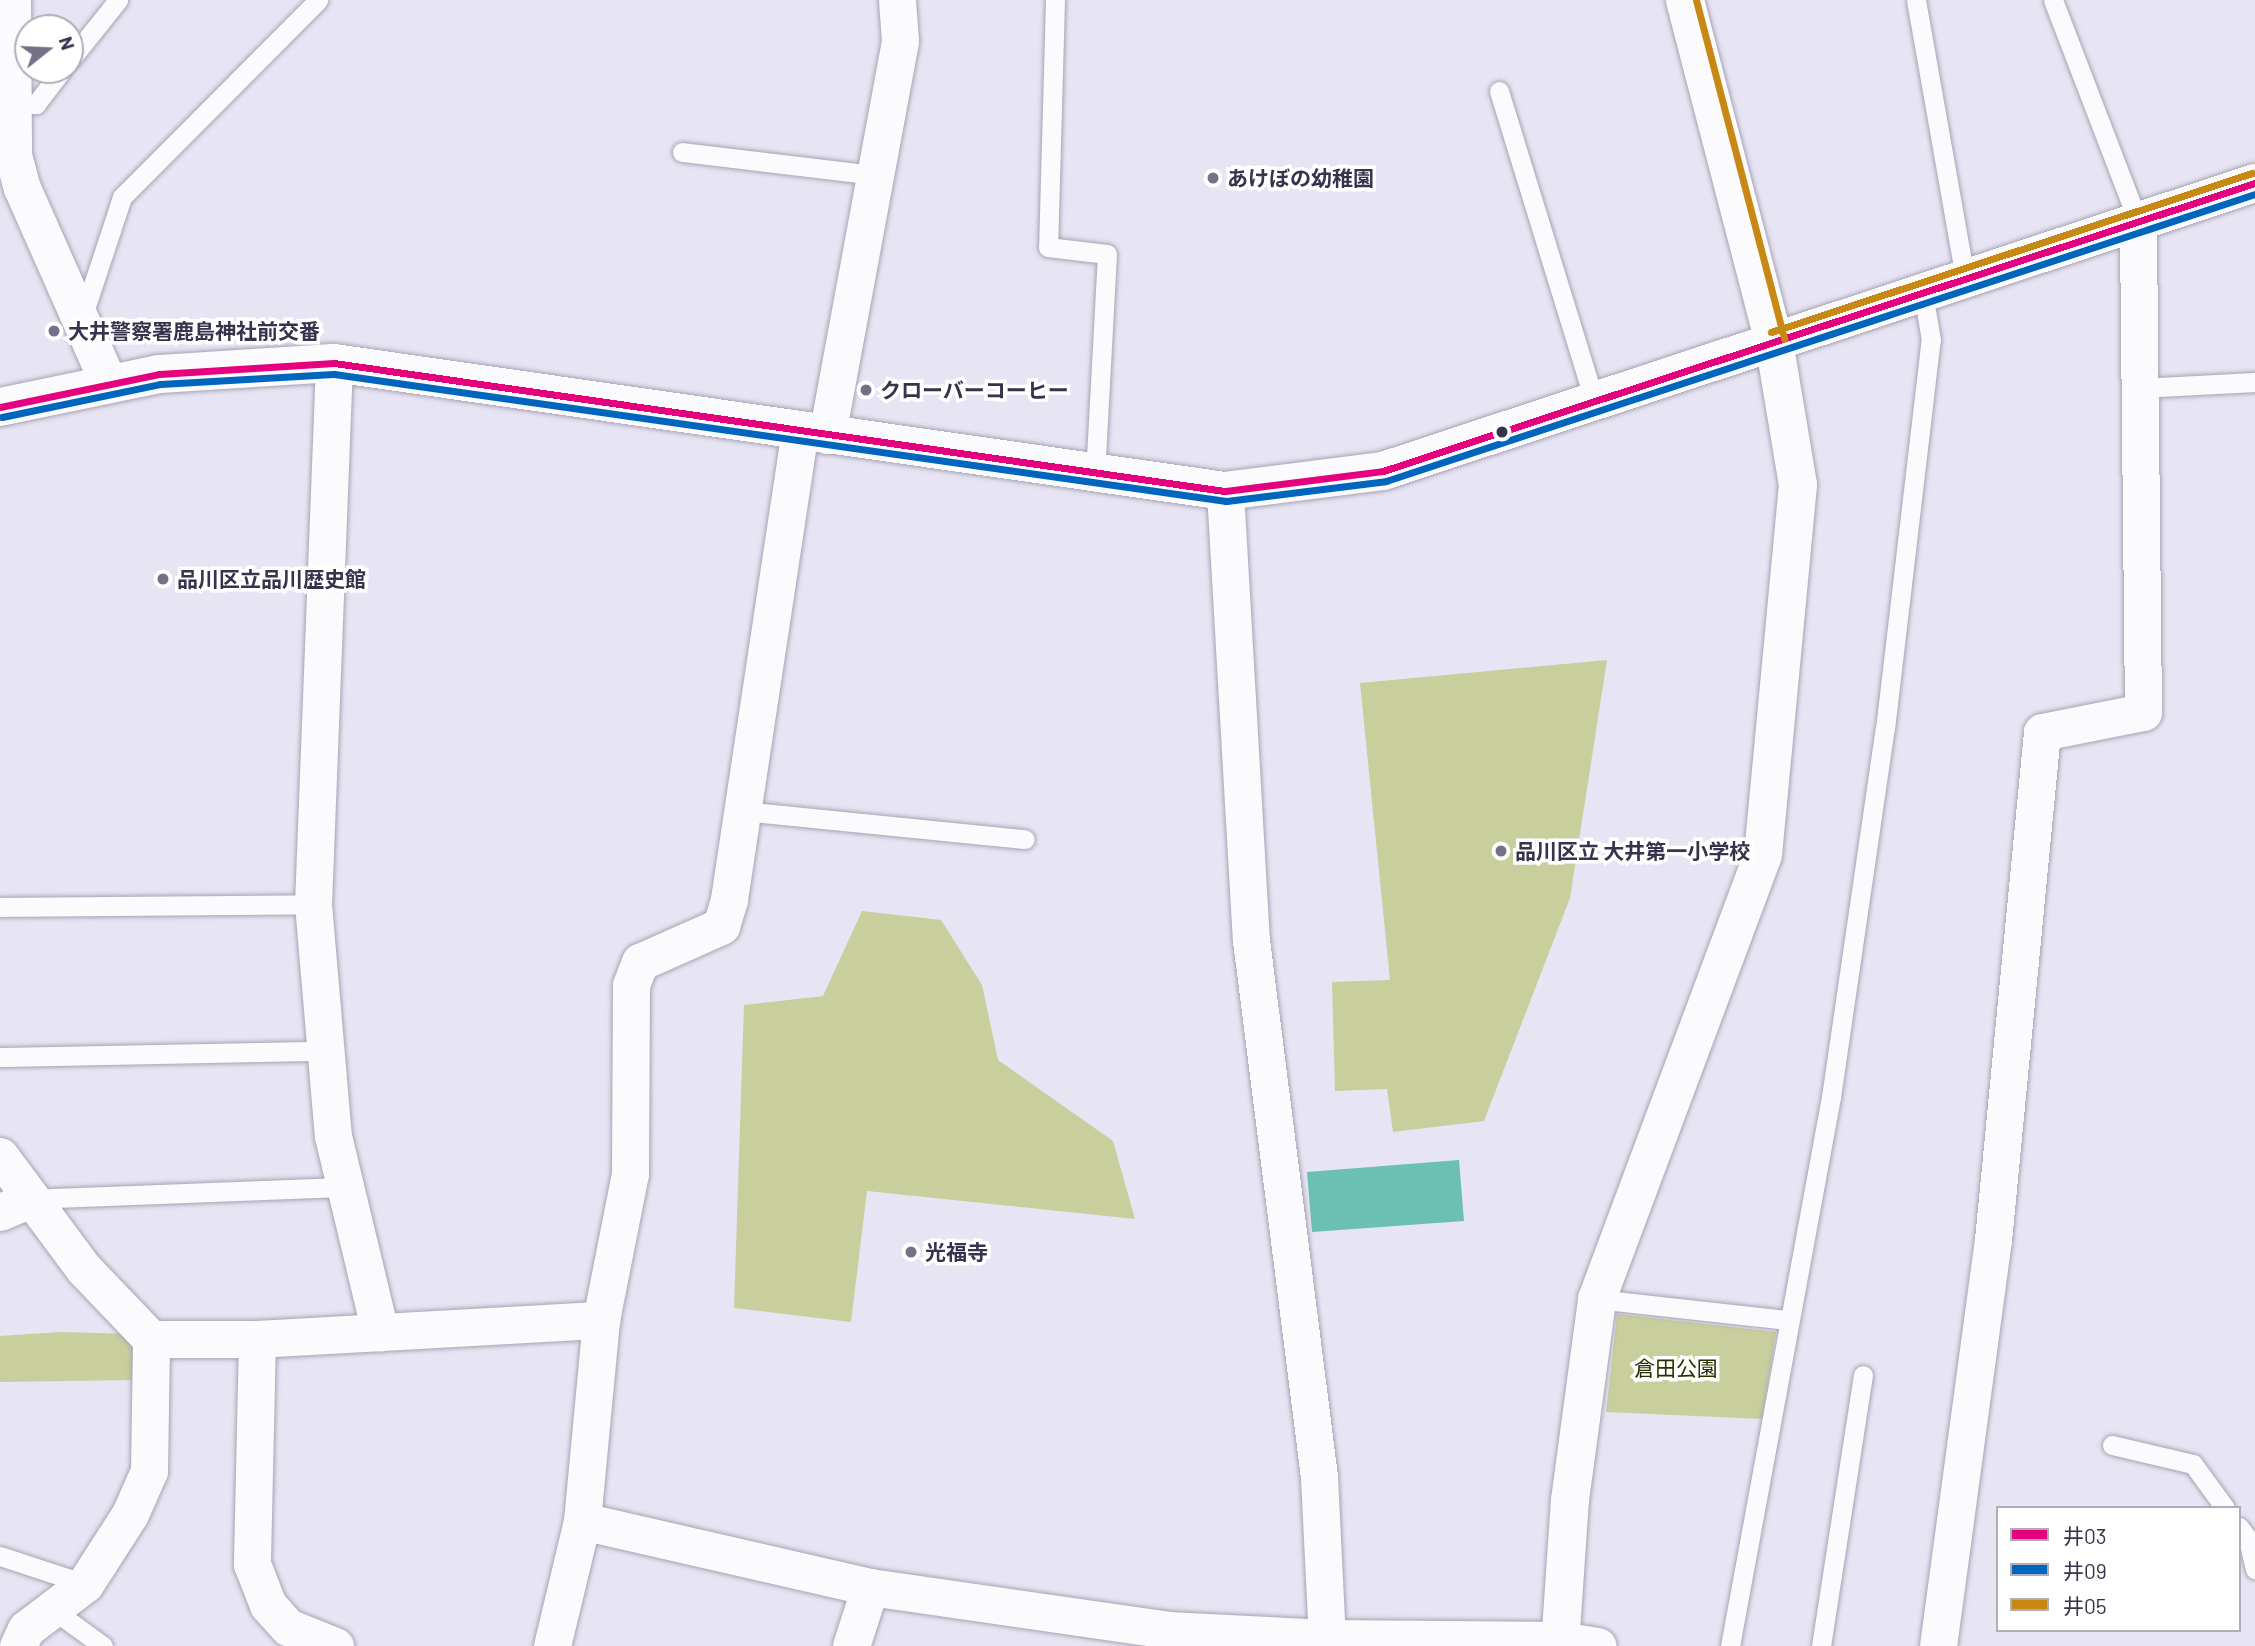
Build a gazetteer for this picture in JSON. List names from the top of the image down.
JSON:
{
  "parks": ["倉田公園"],
  "places": [
    "あけぼの幼稚園",
    "大井警察署鹿島神社前交番",
    "クローバーコーヒー",
    "品川区立品川歴史館",
    "品川区立 大井第一小学校",
    "光福寺"
  ],
  "lines": ["transit line 井05", "transit line 井03", "transit line 井09"],
  "legend": ["井03", "井09", "井05"],
  "north": "right"
}
